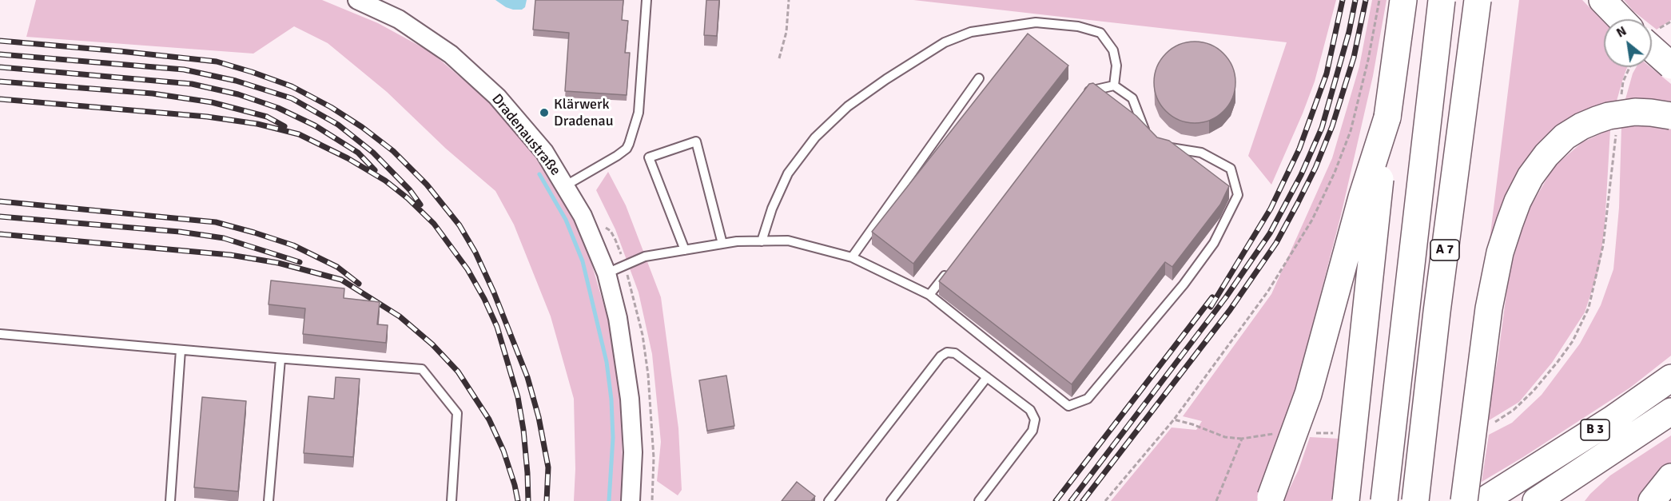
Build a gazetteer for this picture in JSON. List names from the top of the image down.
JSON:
{
  "streets": {
    "main road": ["A 7", "B 3"],
    "street": ["Dradenaustraße"]
  },
  "places": ["Klärwerk Dradenau"],
  "north": "top left"
}
